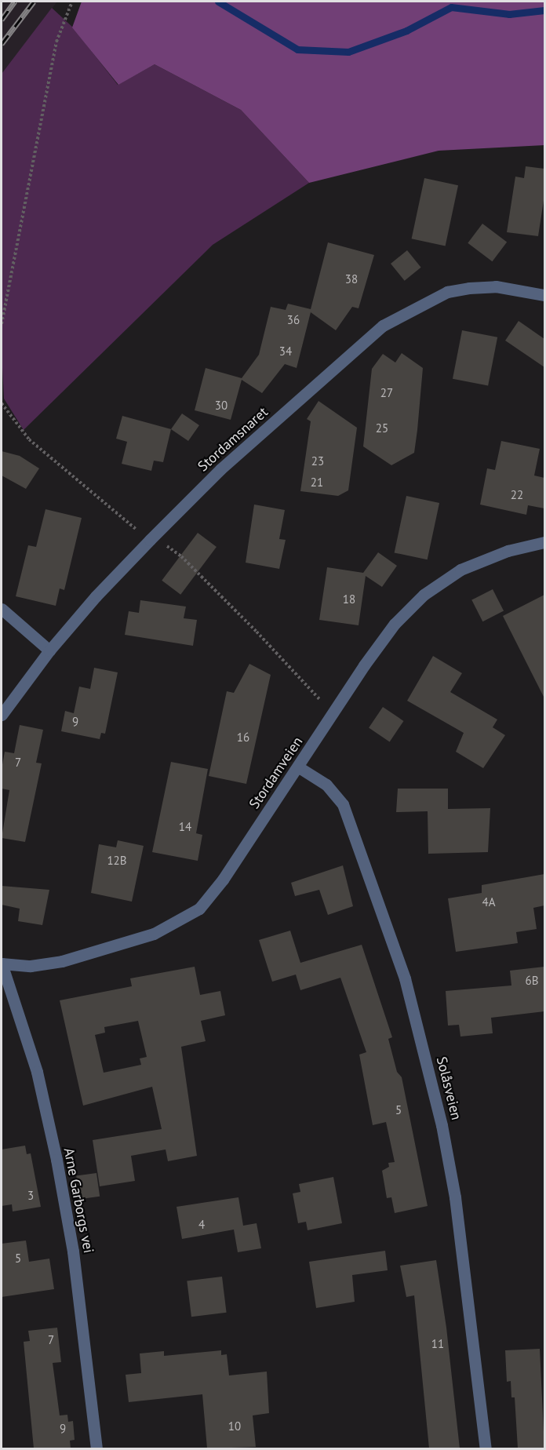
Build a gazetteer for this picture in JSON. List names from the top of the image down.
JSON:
{
  "streets": {
    "street": [
      "Stordamsnaret",
      "Stordamveien",
      "Solåsveien",
      "Arne Garborgs vei"
    ]
  },
  "crossings": [
    ["Stordamveien", "Solåsveien"],
    ["Stordamveien", "Arne Garborgs vei"]
  ],
  "house_numbers": [
    "38",
    "36",
    "34",
    "27",
    "30",
    "25",
    "23",
    "21",
    "22",
    "18",
    "9",
    "16",
    "7",
    "14",
    "12B",
    "4A",
    "6B",
    "5",
    "3",
    "4",
    "5",
    "7",
    "11",
    "10",
    "9"
  ]
}
